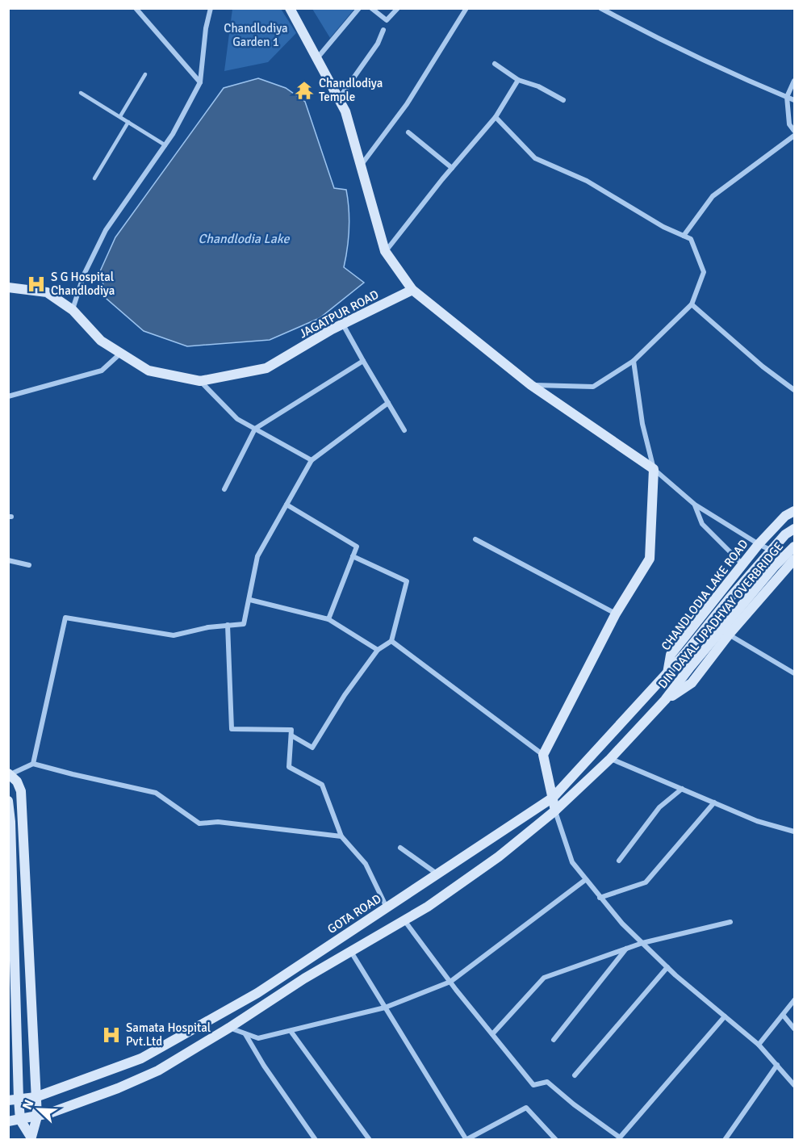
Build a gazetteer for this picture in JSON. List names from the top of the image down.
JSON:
{
  "streets": {
    "street": [
      "JAGATPUR ROAD",
      "CHANDLODIA LAKE ROAD",
      "DIN DAYAL UPADHYAY OVERBRIDGE",
      "GOTA ROAD"
    ]
  },
  "crossings": [
    ["CHANDLODIA LAKE ROAD", "DIN DAYAL UPADHYAY OVERBRIDGE"],
    ["CHANDLODIA LAKE ROAD", "GOTA ROAD"],
    ["DIN DAYAL UPADHYAY OVERBRIDGE", "GOTA ROAD"]
  ],
  "water": ["Chandlodia Lake"],
  "parks": ["Chandlodiya Garden 1"],
  "places": {
    "temple": ["Chandlodiya Temple"],
    "hospital": ["S G Hospital Chandlodiya", "Samata Hospital Pvt.Ltd"]
  },
  "north": "top left"
}
